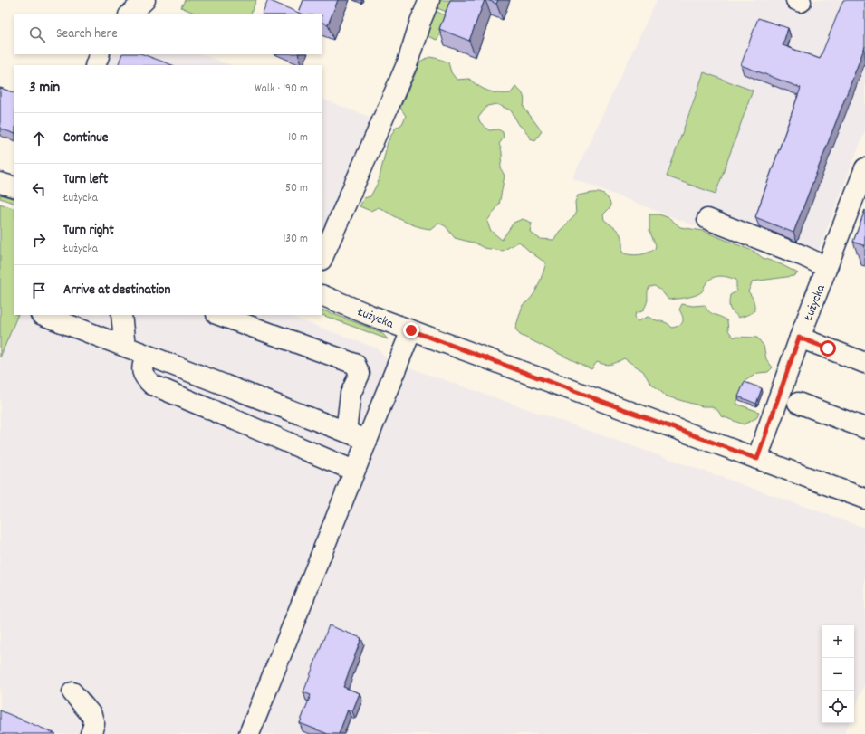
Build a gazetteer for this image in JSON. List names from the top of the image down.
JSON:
{
  "streets": {
    "street": ["Łużycka"]
  },
  "page": {
    "search": "Search here",
    "heading": ["3 min", "Walk · 190 m"],
    "list": [
      ["Continue", "10 m"],
      ["Turn left", "Łużycka", "50 m"],
      ["Turn right", "Łużycka", "130 m"],
      "Arrive at destination"
    ],
    "map_buttons": ["+", "−"]
  }
}
